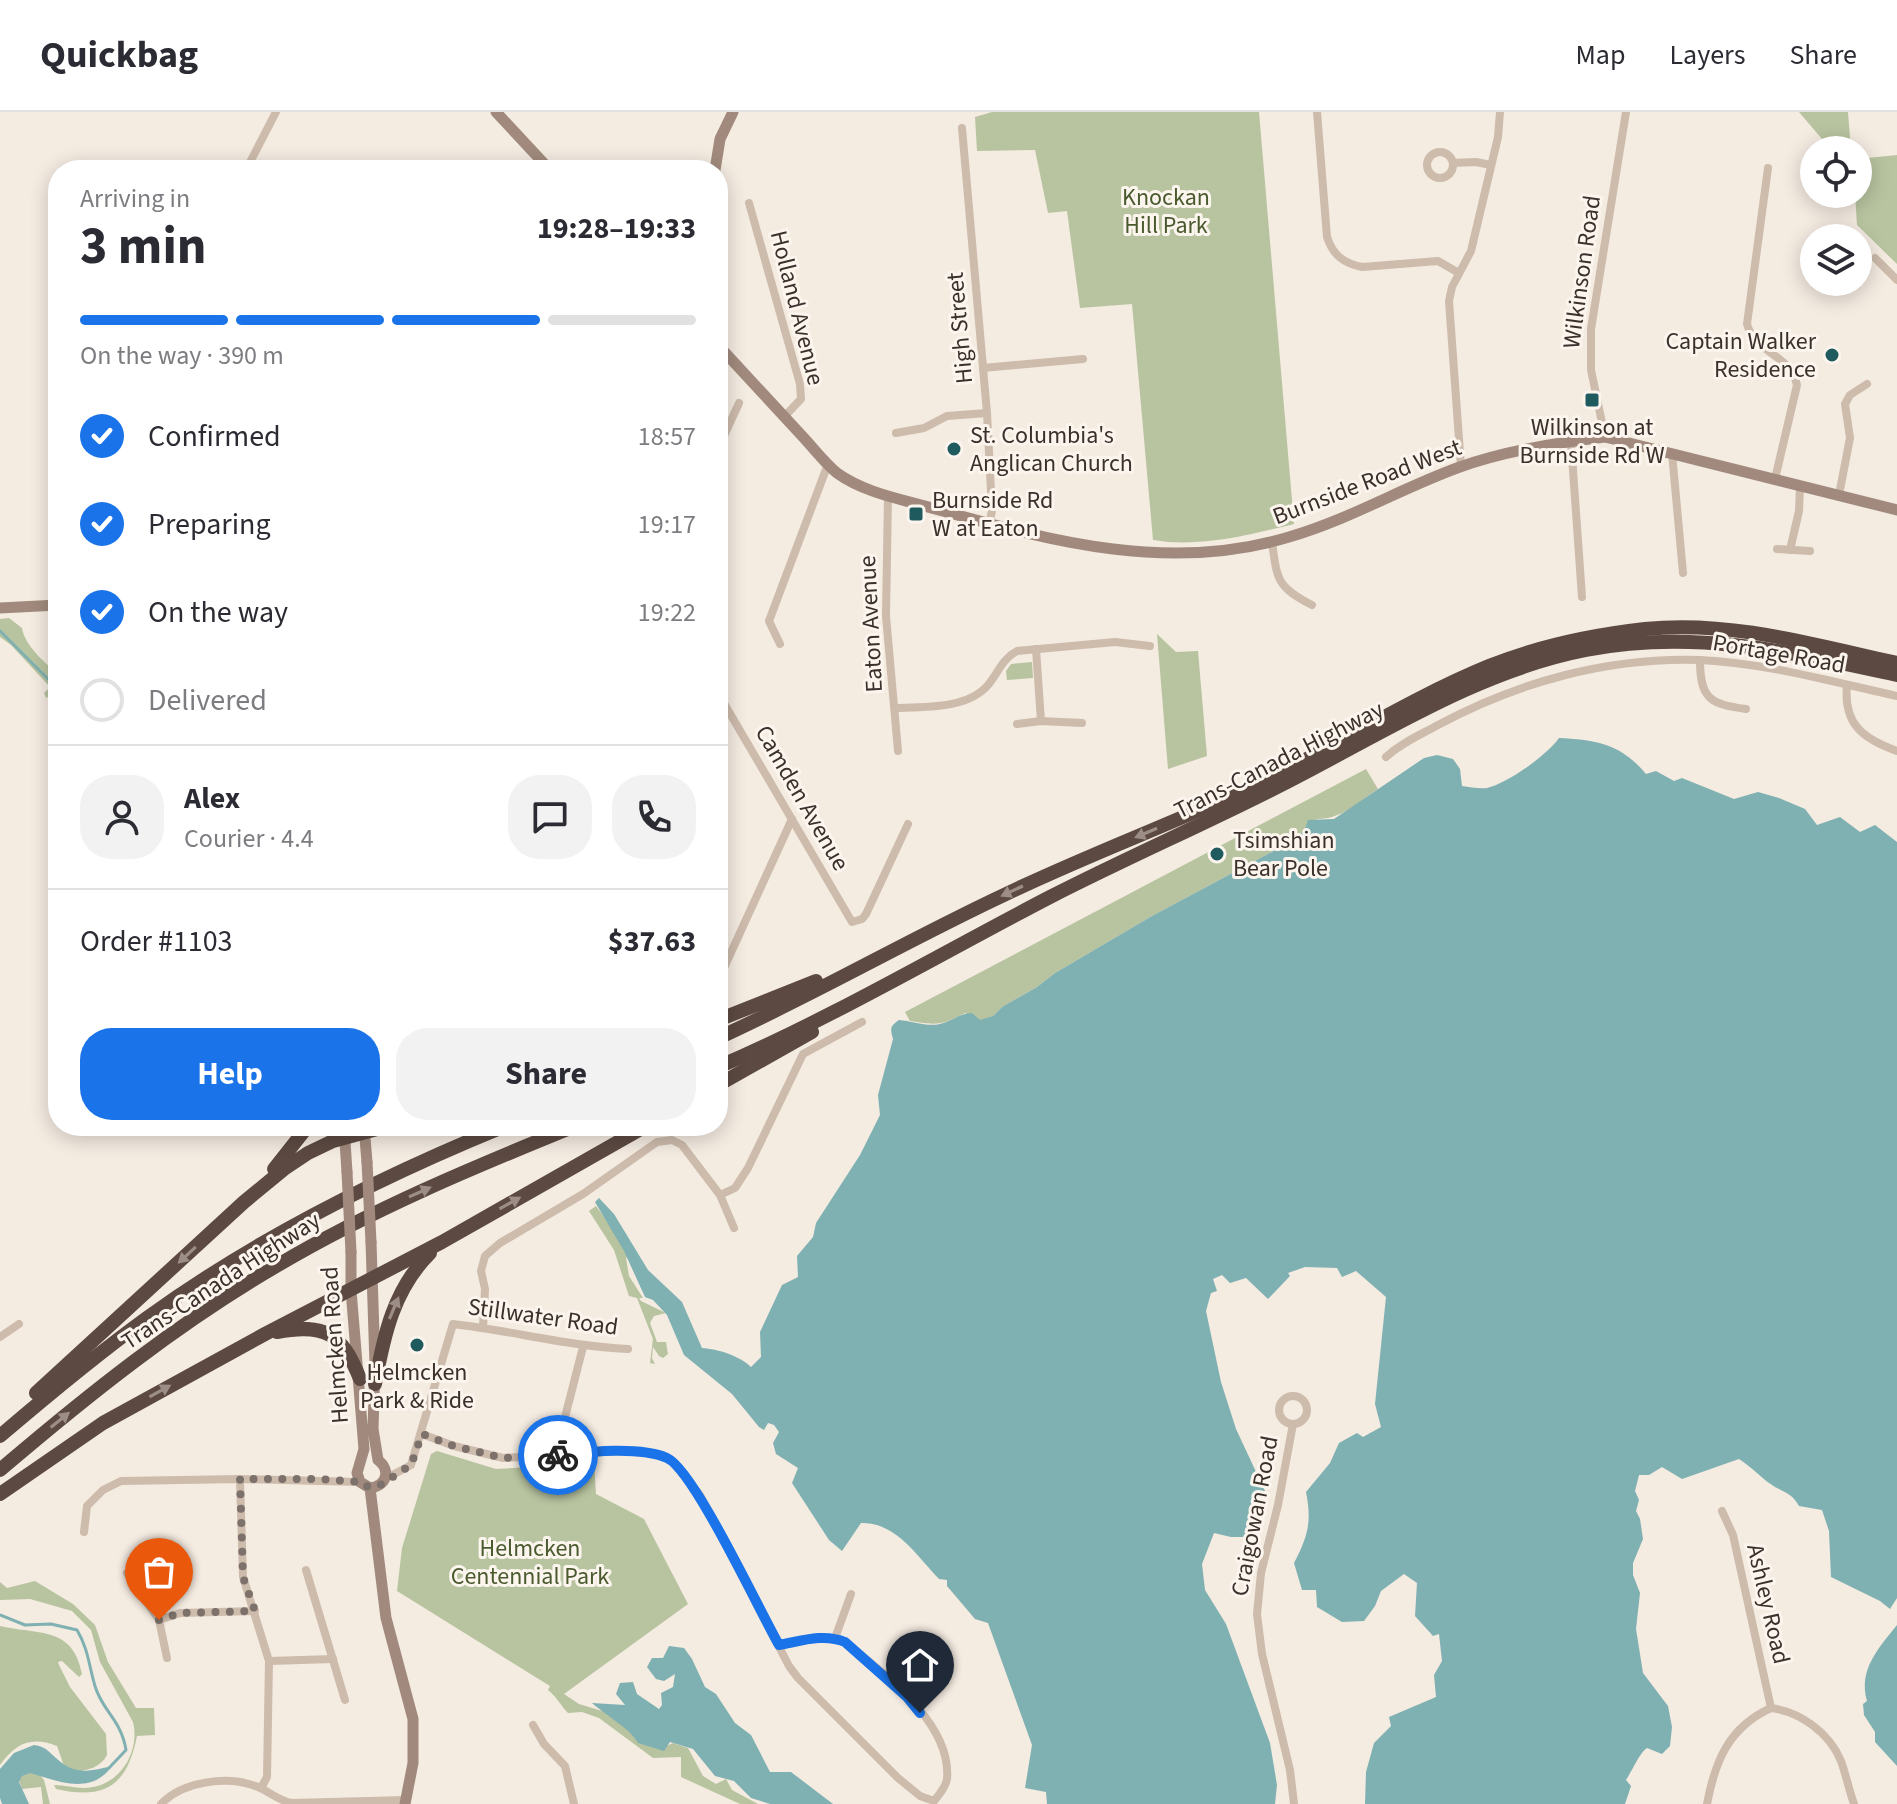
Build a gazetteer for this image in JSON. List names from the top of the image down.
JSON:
{
  "streets": {
    "highway": ["Trans-Canada Highway"],
    "street": [
      "Wilkinson Road",
      "Holland Avenue",
      "High Street",
      "Burnside Road West",
      "Eaton Avenue",
      "Portage Road",
      "Camden Avenue",
      "Stillwater Road",
      "Helmcken Road",
      "Craigowan Road",
      "Ashley Road"
    ]
  },
  "crossings": [
    ["Wilkinson Road", "Burnside Road West"],
    ["Holland Avenue", "Burnside Road West"],
    ["High Street", "Burnside Road West"],
    ["Burnside Road West", "Eaton Avenue"]
  ],
  "parks": ["Knockan Hill Park", "Helmcken Centennial Park"],
  "places": {
    "other": [
      "Captain Walker Residence",
      "St. Columbia's Anglican Church",
      "Tsimshian Bear Pole",
      "Helmcken Park & Ride"
    ],
    "transit": ["Wilkinson at Burnside Rd W", "Burnside Rd W at Eaton"]
  },
  "page": {
    "header": "Quickbag",
    "nav": ["Map", "Layers", "Share"],
    "heading": ["3 min", "Arriving in", "19:28–19:33"],
    "panel": [
      "Alex",
      "Courier · 4.4",
      "Order #1103",
      "$37.63"
    ],
    "bar": "On the way · 390 m",
    "list": [
      ["Confirmed", "18:57"],
      ["Preparing", "19:17"],
      ["On the way", "19:22"],
      "Delivered"
    ],
    "buttons": ["Help", "Share"]
  }
}
